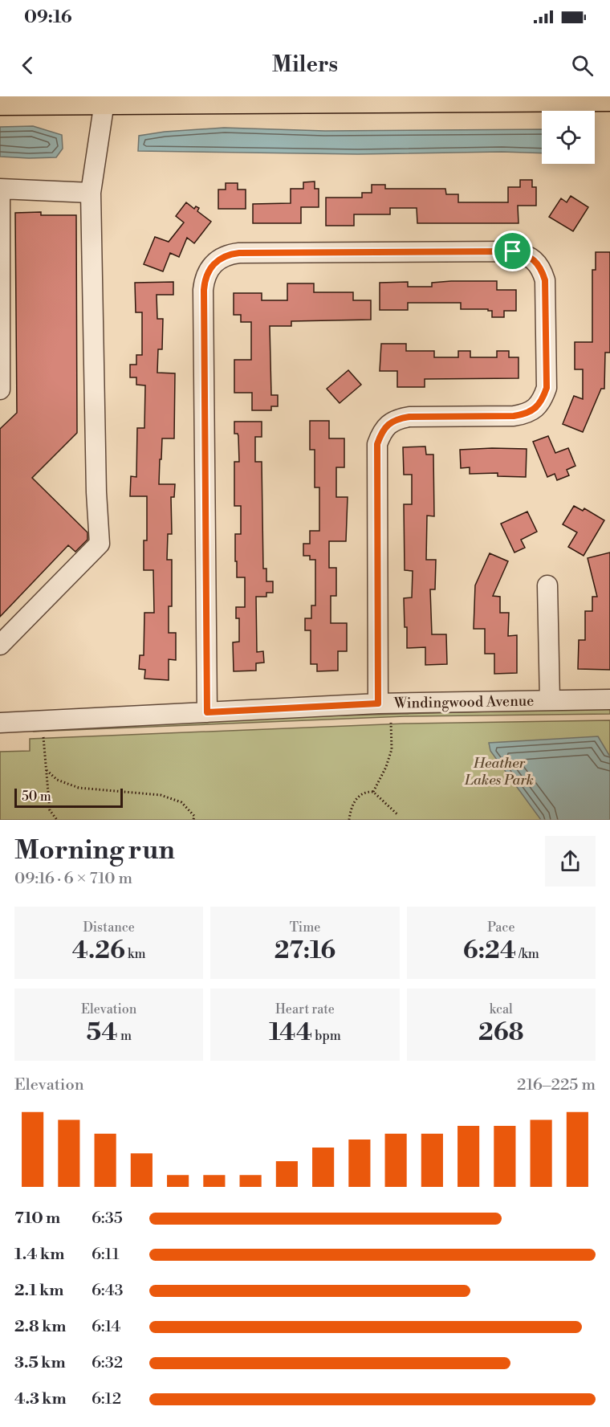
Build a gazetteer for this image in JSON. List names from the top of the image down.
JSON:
{
  "streets": {
    "street": ["Windingwood Avenue"]
  },
  "parks": ["Heather Lakes Park"],
  "scale_bar": "50 m",
  "page": {
    "status": "09:16",
    "header": "Milers",
    "scale": "50 m",
    "heading": ["Morning run", "09:16 · 6 × 710 m"],
    "stats": [
      ["Distance", "4.26 km"],
      ["Time", "27:16"],
      ["Pace", "6:24 /km"],
      ["Elevation", "54 m"],
      ["Heart rate", "144 bpm"],
      ["kcal", "268"]
    ],
    "chart": ["Elevation", "216–225 m"],
    "list": [
      {
        "name": "710 m",
        "note": "6:35"
      },
      {
        "name": "1.4 km",
        "note": "6:11"
      },
      {
        "name": "2.1 km",
        "note": "6:43"
      },
      {
        "name": "2.8 km",
        "note": "6:14"
      },
      {
        "name": "3.5 km",
        "note": "6:32"
      },
      {
        "name": "4.3 km",
        "note": "6:12"
      }
    ]
  }
}
